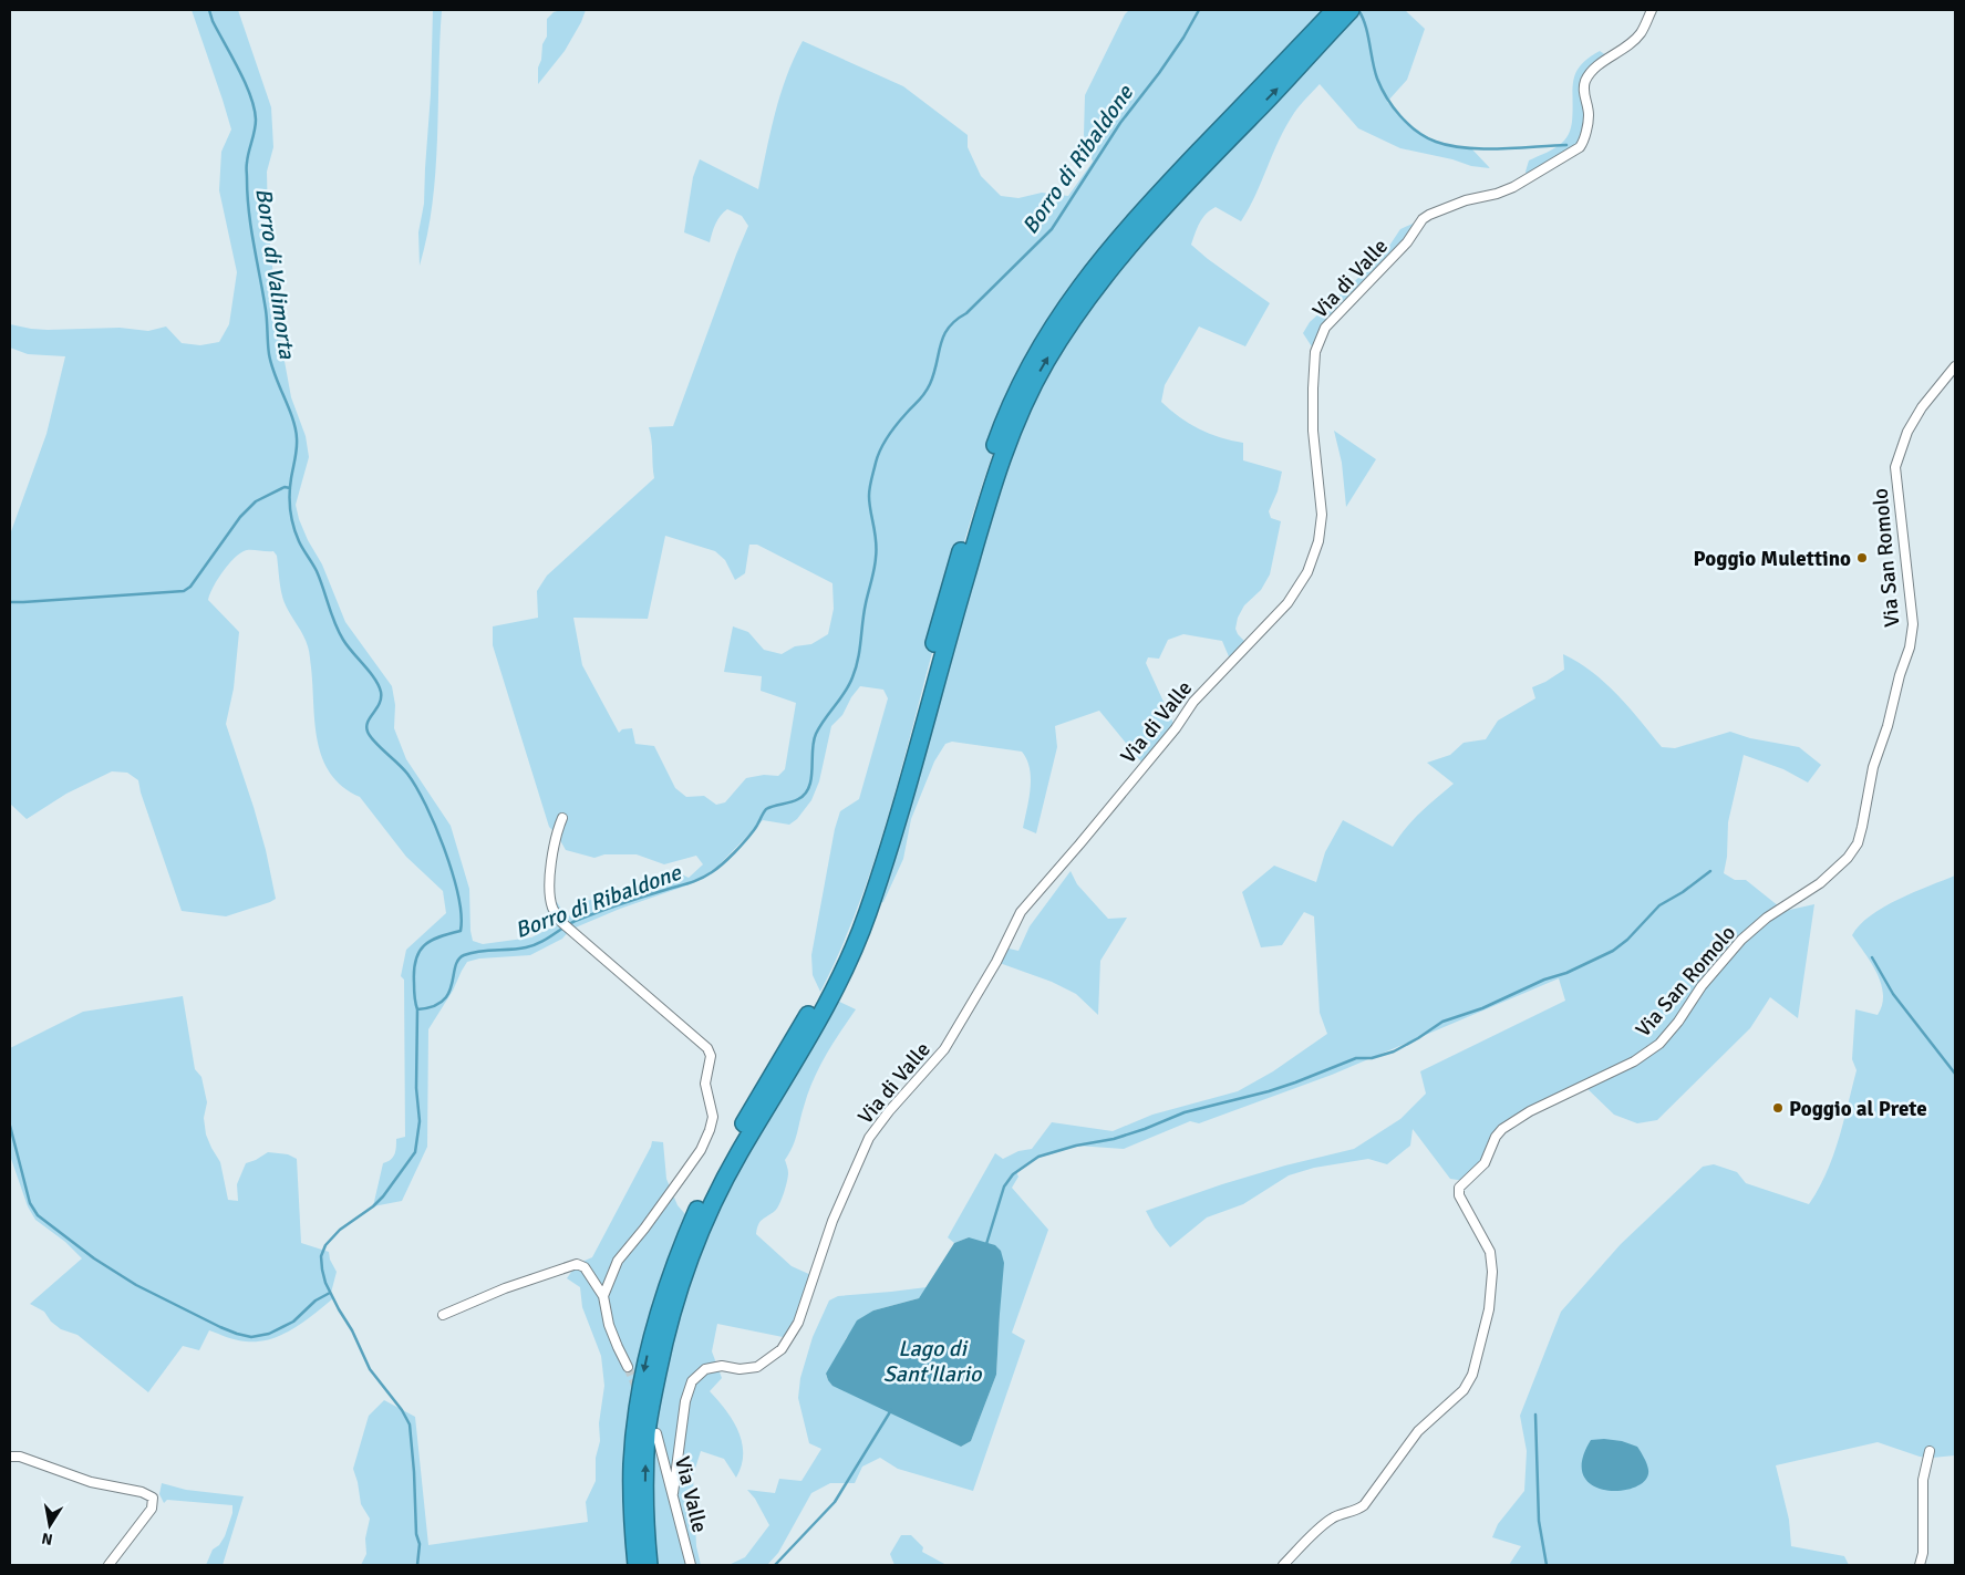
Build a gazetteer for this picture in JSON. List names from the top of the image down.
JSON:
{
  "streets": {
    "street": ["Via di Valle", "Via San Romolo", "Via Valle"]
  },
  "crossings": [
    ["Via di Valle", "Via Valle"]
  ],
  "water": ["Borro di Ribaldone", "Borro di Valimorta", "Lago di Sant'Ilario"],
  "places": ["Poggio Mulettino", "Poggio al Prete"],
  "north": "bottom"
}
